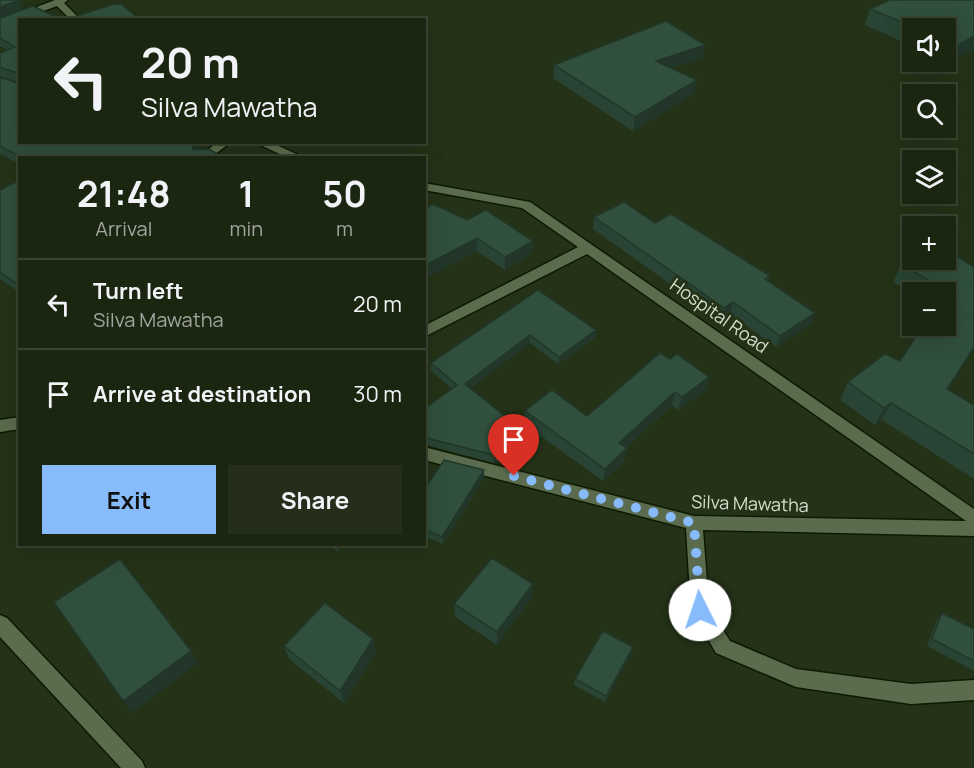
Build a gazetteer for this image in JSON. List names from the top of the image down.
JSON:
{
  "streets": {
    "street": ["Hospital Road", "Silva Mawatha"]
  },
  "page": {
    "map_buttons": ["+", "−"],
    "turn": ["20 m", "Silva Mawatha"],
    "eta": [
      "21:48",
      "Arrival",
      "1",
      "min",
      "50",
      "m"
    ],
    "list": [
      {
        "name": "Turn left",
        "note": "Silva Mawatha",
        "value": "20 m"
      },
      {
        "name": "Arrive at destination",
        "value": "30 m"
      }
    ],
    "buttons": ["Exit", "Share"]
  }
}
